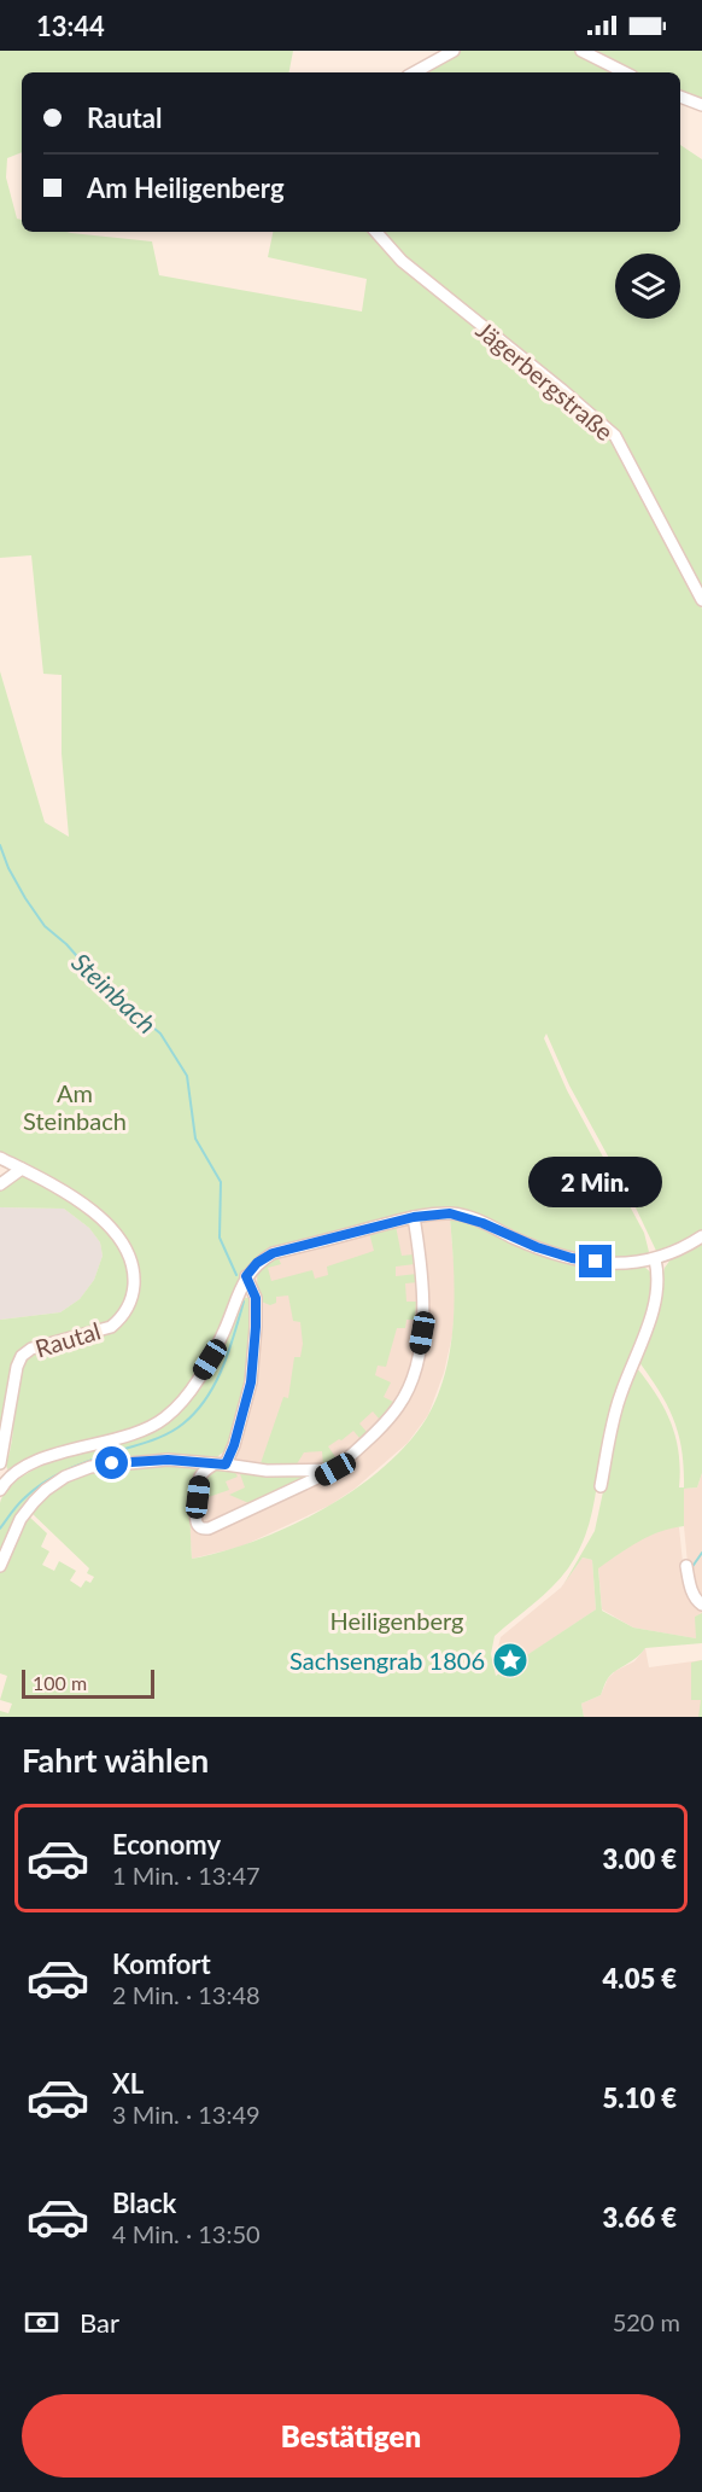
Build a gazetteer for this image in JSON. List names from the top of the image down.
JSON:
{
  "streets": {
    "street": ["Jägerbergstraße", "Rautal"]
  },
  "water": ["Steinbach"],
  "parks": ["Am Steinbach", "Heiligenberg"],
  "places": {
    "place": ["Sachsengrab 1806"]
  },
  "scale_bar": "100 m",
  "page": {
    "status": "13:44",
    "banner": ["Rautal", "Am Heiligenberg"],
    "bubble": "2 Min.",
    "scale": "100 m",
    "heading": "Fahrt wählen",
    "list": [
      {
        "name": "Economy",
        "note": "1 Min. · 13:47",
        "value": "3.00 €"
      },
      {
        "name": "Komfort",
        "note": "2 Min. · 13:48",
        "value": "4.05 €"
      },
      {
        "name": "XL",
        "note": "3 Min. · 13:49",
        "value": "5.10 €"
      },
      {
        "name": "Black",
        "note": "4 Min. · 13:50",
        "value": "3.66 €"
      }
    ],
    "pay": ["Bar", "520 m"],
    "buttons": "Bestätigen"
  }
}
